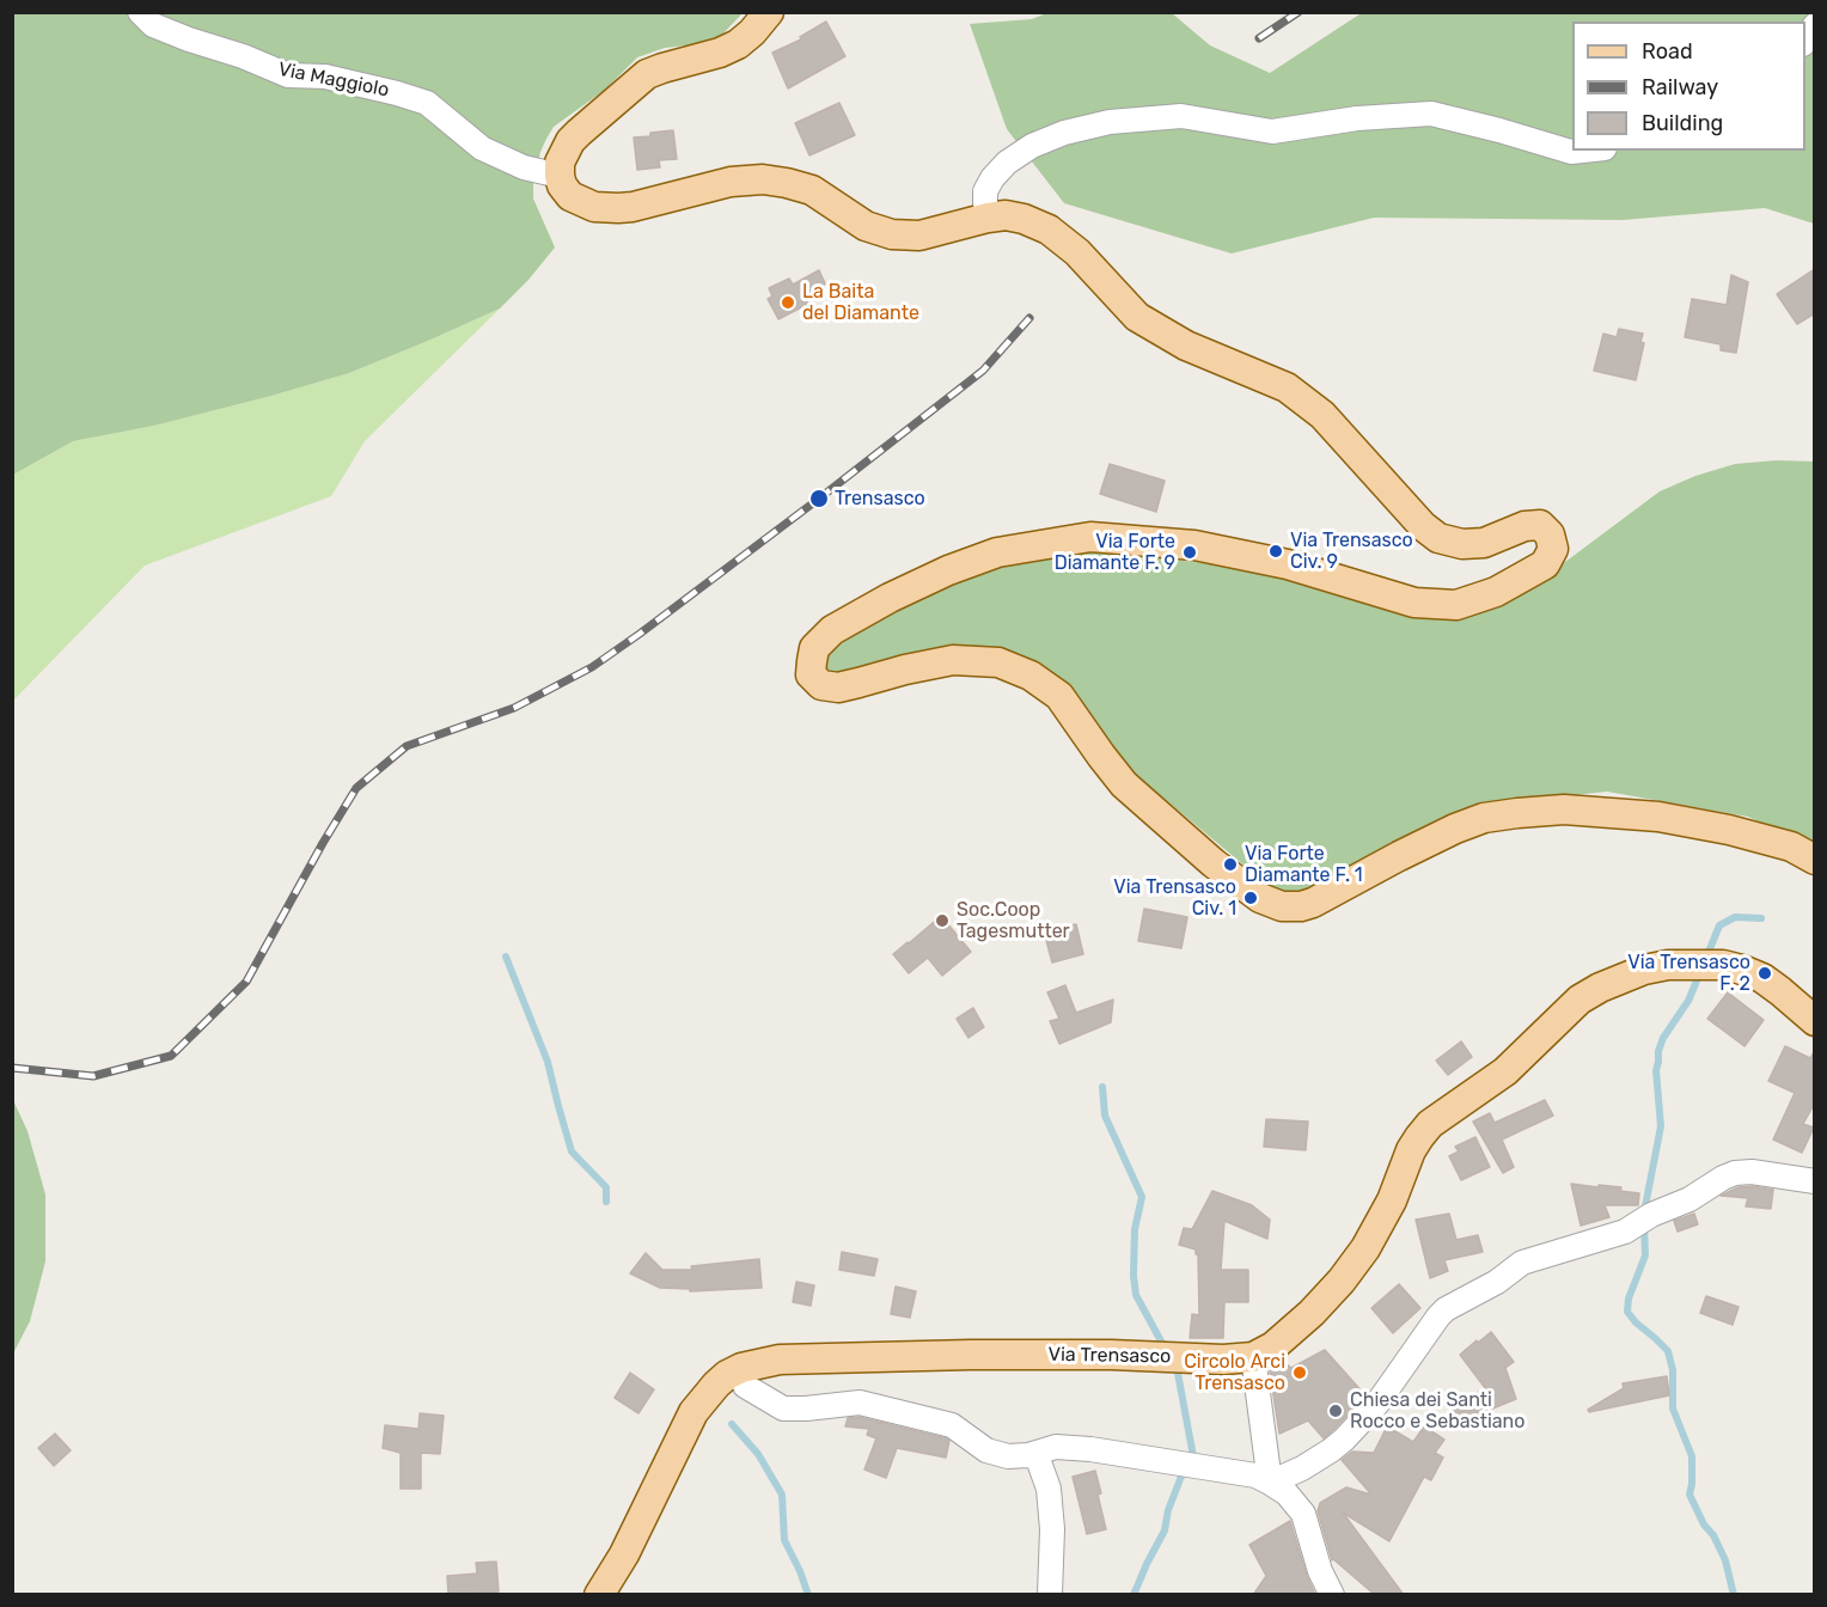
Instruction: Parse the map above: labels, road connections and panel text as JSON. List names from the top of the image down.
{
  "streets": {
    "main road": ["Via Trensasco"],
    "street": ["Via Maggiolo"]
  },
  "places": [
    "La Baita del Diamante",
    "Trensasco",
    "Via Trensasco Civ. 9",
    "Via Forte Diamante F. 9",
    "Via Forte Diamante F. 1",
    "Via Trensasco Civ. 1",
    "Soc.Coop Tagesmutter",
    "Via Trensasco F. 2",
    "Circolo Arci Trensasco",
    "Chiesa dei Santi Rocco e Sebastiano"
  ],
  "legend": ["Road", "Railway", "Building"]
}
